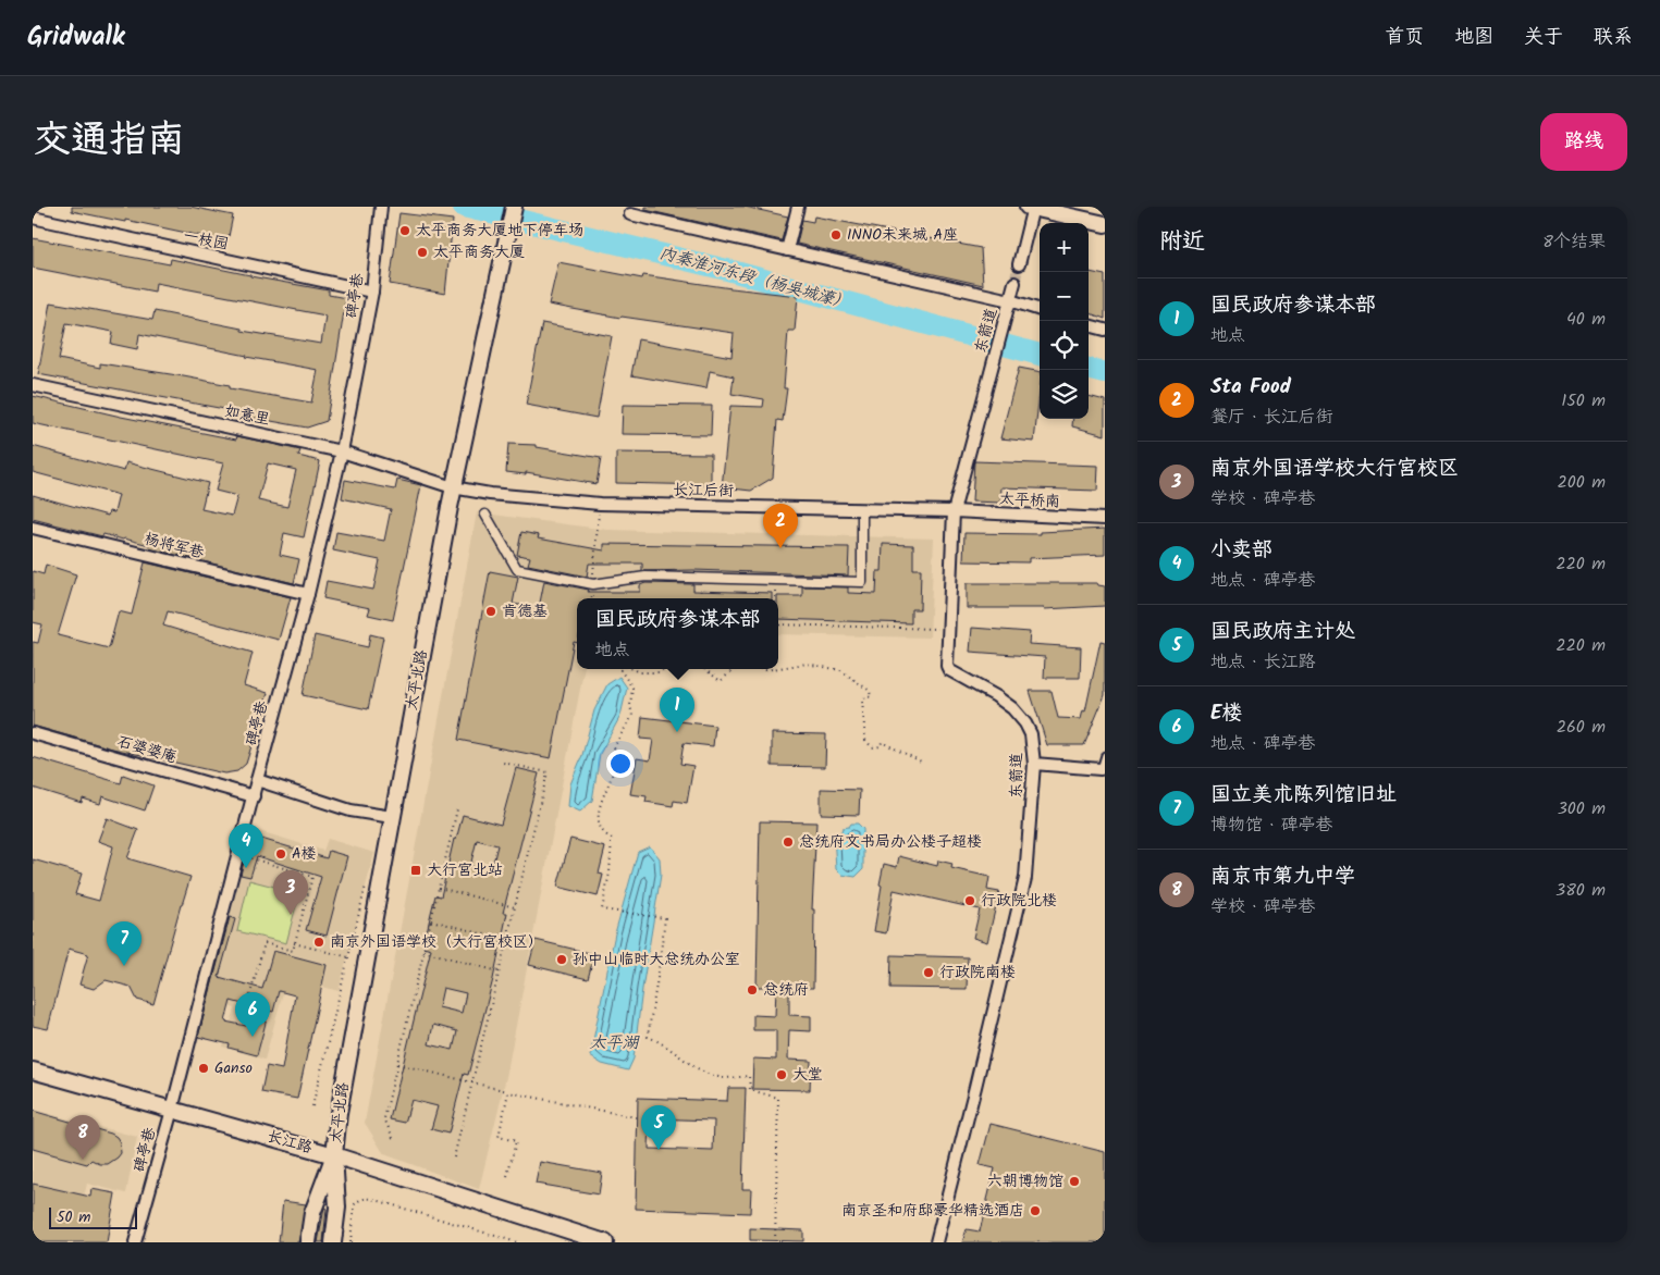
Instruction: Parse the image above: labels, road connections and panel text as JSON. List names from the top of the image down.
{
  "streets": {
    "main road": ["太平北路", "长江路"],
    "street": [
      "一枝园",
      "碑亭巷",
      "东箭道",
      "如意里",
      "长江后街",
      "太平桥南",
      "杨将军巷",
      "石婆婆庵"
    ]
  },
  "crossings": [
    ["一枝园", "碑亭巷"],
    ["碑亭巷", "如意里"],
    ["碑亭巷", "杨将军巷"],
    ["碑亭巷", "石婆婆庵"],
    ["碑亭巷", "长江路"],
    ["东箭道", "长江后街"],
    ["东箭道", "太平桥南"],
    ["如意里", "长江后街"],
    ["如意里", "太平北路"],
    ["长江后街", "太平桥南"],
    ["长江后街", "太平北路"],
    ["太平北路", "长江路"]
  ],
  "water": ["内秦淮河东段（杨吴城濠）", "太平湖"],
  "places": {
    "other": [
      "太平商务大厦地下停车场",
      "INNO未来城 A座",
      "太平商务大厦",
      "肯德基",
      "总统府文书局办公楼子超楼",
      "A楼",
      "行政院北楼",
      "南京外国语学校（大行宫校区）",
      "孙中山临时大总统办公室",
      "行政院南楼",
      "总统府",
      "Ganso",
      "大堂",
      "六朝博物馆",
      "南京圣和府邸豪华精选酒店"
    ],
    "transit": ["大行宫北站"]
  },
  "scale_bar": "50 m",
  "page": {
    "header": "Gridwalk",
    "nav": [
      "首页",
      "地图",
      "关于",
      "联系"
    ],
    "title": "交通指南",
    "buttons": "路线",
    "heading": ["附近", "8个结果"],
    "map_buttons": ["+", "−"],
    "list": [
      {
        "mark": "1",
        "name": "国民政府参谋本部",
        "note": "地点",
        "value": "40 m"
      },
      {
        "mark": "2",
        "name": "Sta Food",
        "note": "餐厅 · 长江后街",
        "value": "150 m"
      },
      {
        "mark": "3",
        "name": "南京外国语学校大行宫校区",
        "note": "学校 · 碑亭巷",
        "value": "200 m"
      },
      {
        "mark": "4",
        "name": "小卖部",
        "note": "地点 · 碑亭巷",
        "value": "220 m"
      },
      {
        "mark": "5",
        "name": "国民政府主计处",
        "note": "地点 · 长江路",
        "value": "220 m"
      },
      {
        "mark": "6",
        "name": "E楼",
        "note": "地点 · 碑亭巷",
        "value": "260 m"
      },
      {
        "mark": "7",
        "name": "国立美术陈列馆旧址",
        "note": "博物馆 · 碑亭巷",
        "value": "300 m"
      },
      {
        "mark": "8",
        "name": "南京市第九中学",
        "note": "学校 · 碑亭巷",
        "value": "380 m"
      }
    ],
    "pins": [
      "2",
      "1",
      "4",
      "3",
      "7",
      "6",
      "5",
      "8"
    ],
    "popup": ["国民政府参谋本部", "地点"],
    "scale": "50 m"
  }
}
